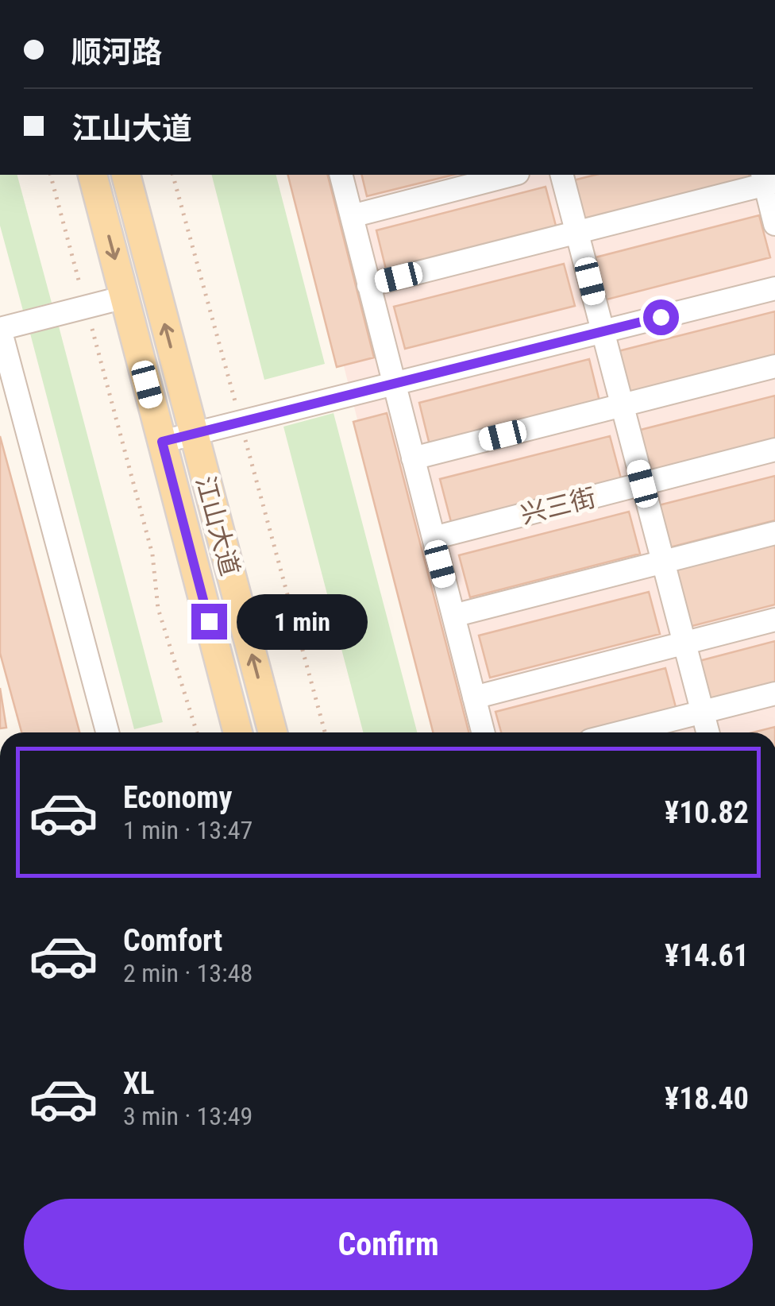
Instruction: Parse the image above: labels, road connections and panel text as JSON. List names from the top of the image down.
{
  "streets": {
    "main road": ["江山大道"],
    "street": ["兴三街"]
  },
  "page": {
    "banner": ["顺河路", "江山大道"],
    "bubble": "1 min",
    "list": [
      {
        "name": "Economy",
        "note": "1 min · 13:47",
        "value": "¥10.82"
      },
      {
        "name": "Comfort",
        "note": "2 min · 13:48",
        "value": "¥14.61"
      },
      {
        "name": "XL",
        "note": "3 min · 13:49",
        "value": "¥18.40"
      }
    ],
    "buttons": "Confirm"
  }
}
